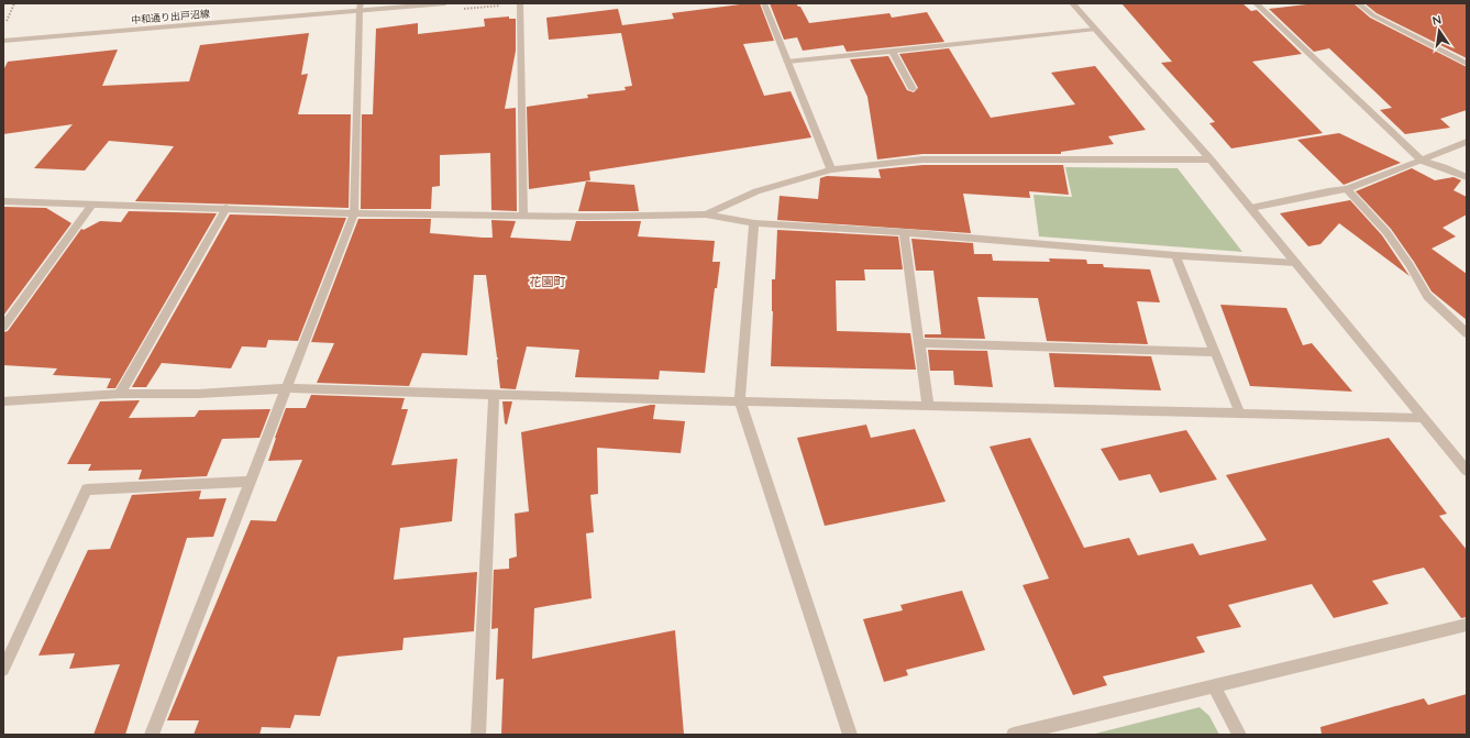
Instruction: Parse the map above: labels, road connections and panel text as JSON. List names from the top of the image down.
{
  "streets": {
    "street": ["中和通り出戸沼線"]
  },
  "districts": ["花園町"],
  "north": "top"
}
